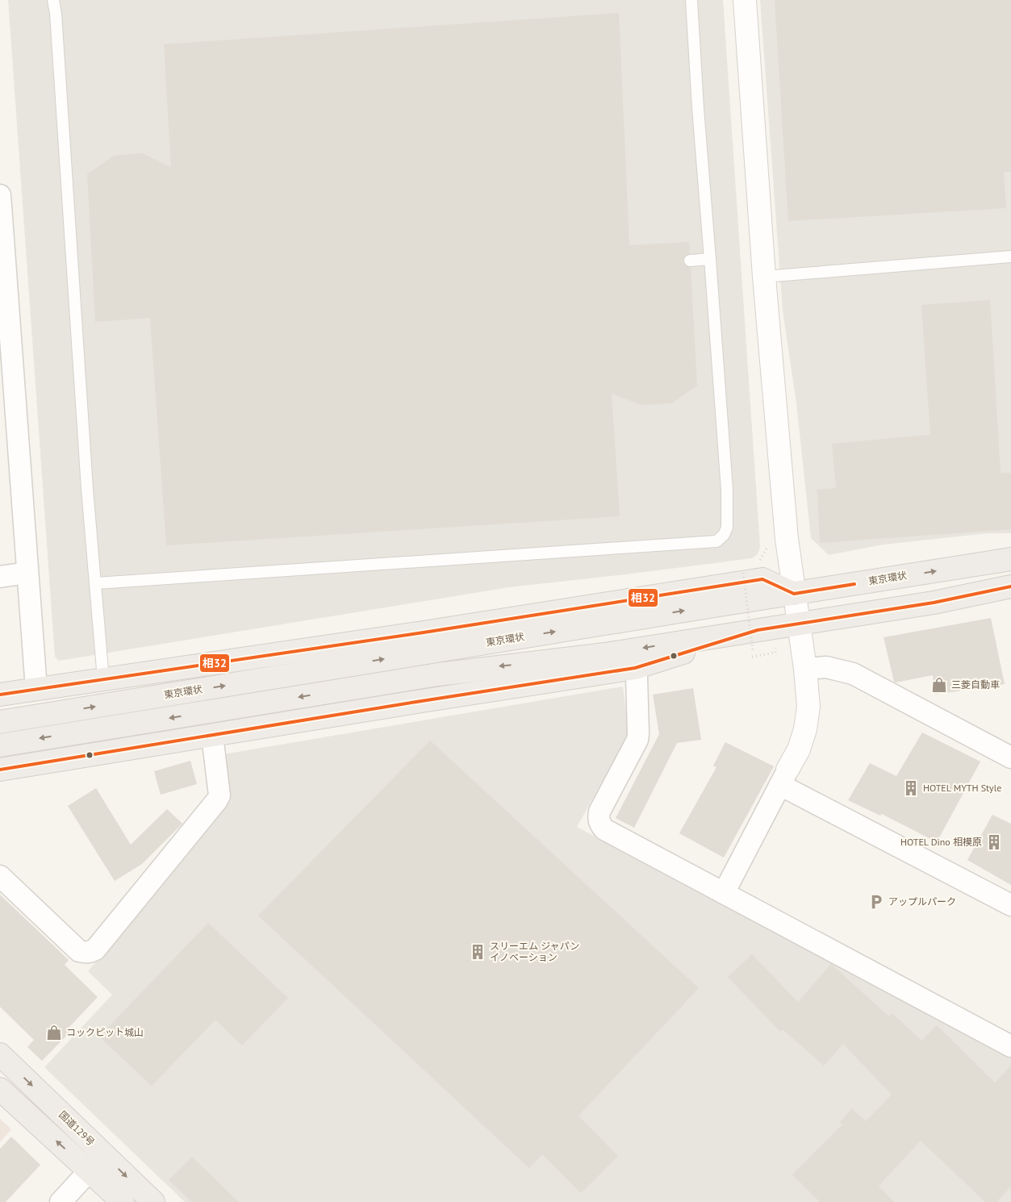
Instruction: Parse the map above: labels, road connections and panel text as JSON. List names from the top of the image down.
{
  "streets": {
    "highway": ["東京環状", "国道129号"]
  },
  "places": {
    "shop": ["三菱自動車", "コックピット城山"],
    "building": ["HOTEL MYTH Style", "HOTEL Dino 相模原", "スリーエム ジャパン イノベーション"],
    "parking": ["アップルパーク"]
  },
  "lines": ["transit line 相32"]
}
